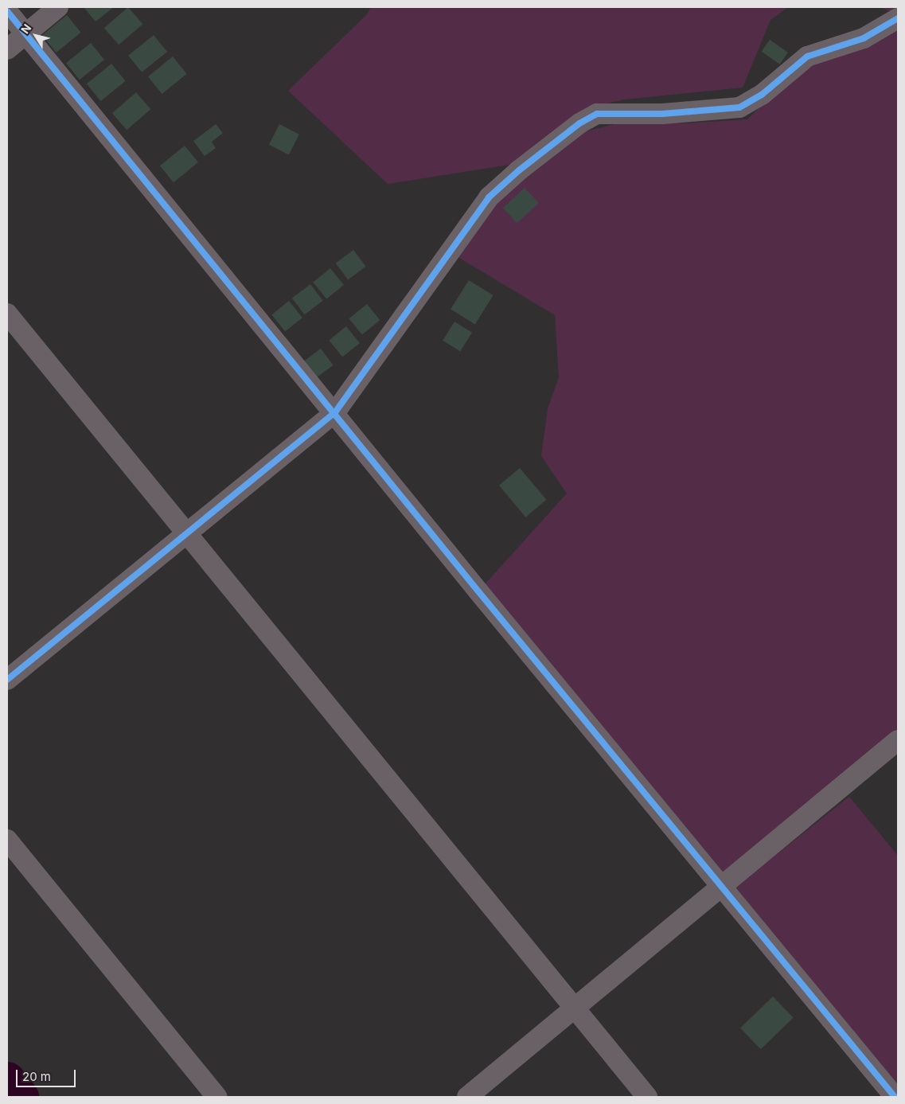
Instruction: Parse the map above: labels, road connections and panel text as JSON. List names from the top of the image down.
{
  "scale_bar": "20 m",
  "north": "top left"
}
